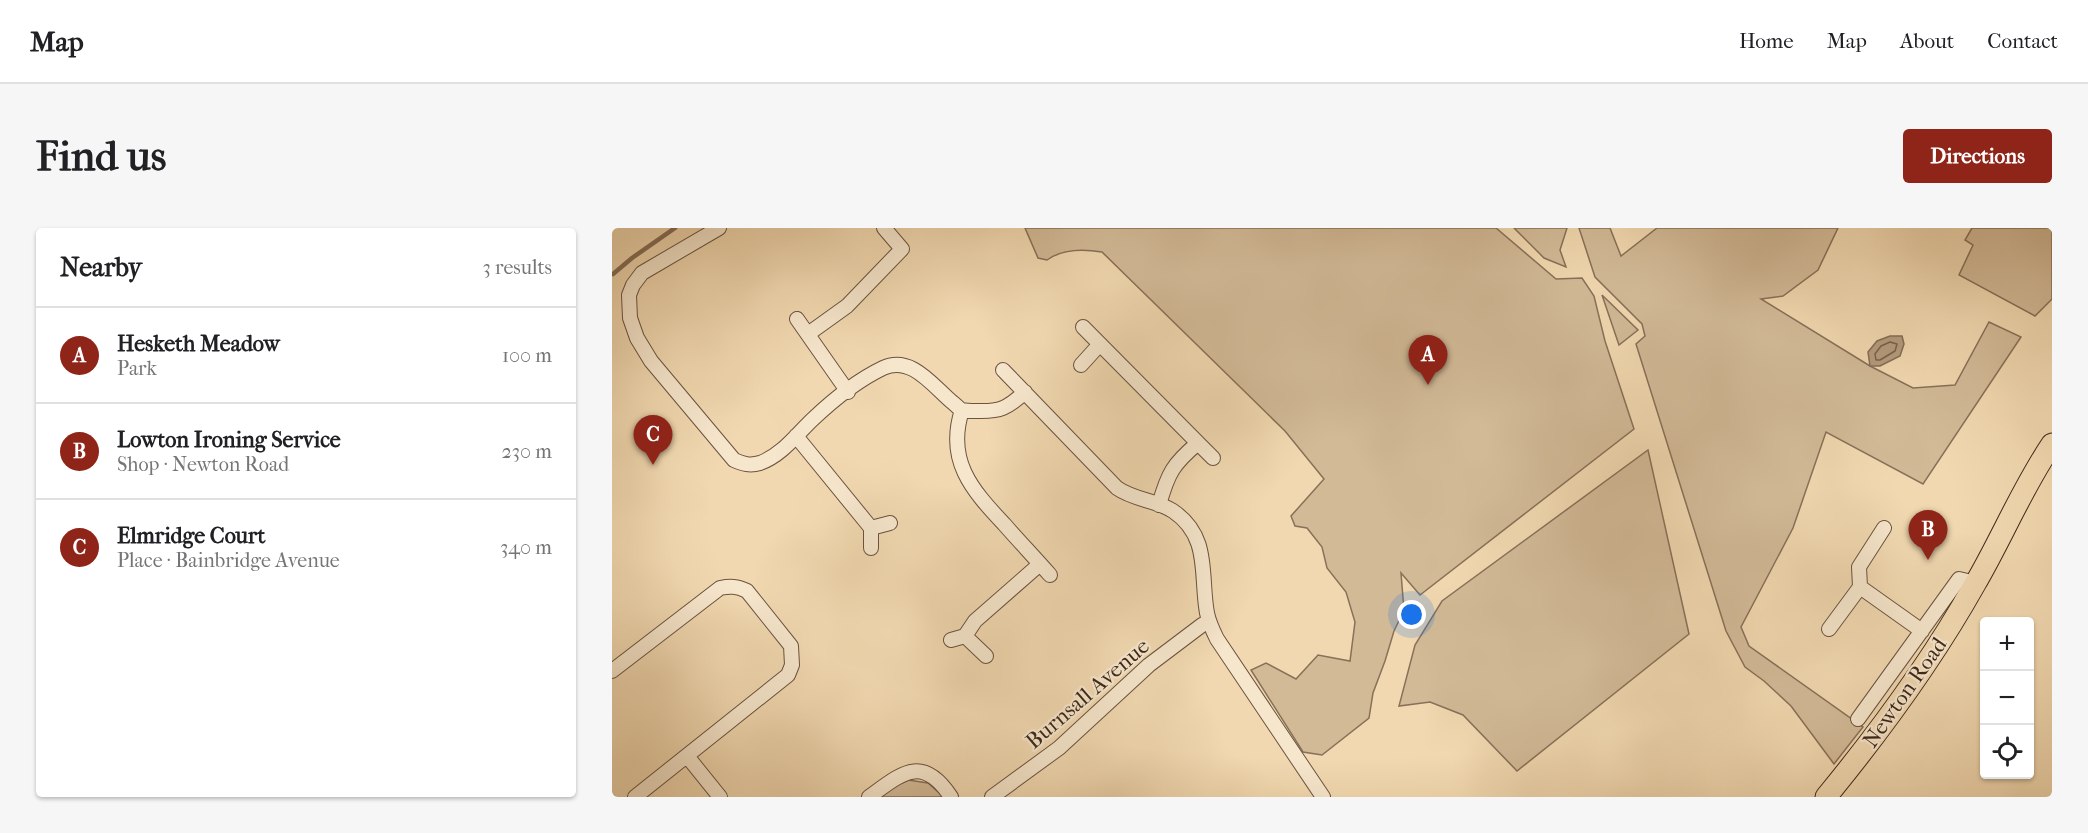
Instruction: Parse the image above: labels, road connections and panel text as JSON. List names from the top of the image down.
{
  "streets": {
    "main road": ["Newton Road"],
    "street": ["Burnsall Avenue"]
  },
  "page": {
    "header": "Map",
    "nav": [
      "Home",
      "Map",
      "About",
      "Contact"
    ],
    "buttons": "Directions",
    "title": "Find us",
    "heading": ["Nearby", "3 results"],
    "list": [
      {
        "mark": "A",
        "name": "Hesketh Meadow",
        "note": "Park",
        "value": "100 m"
      },
      {
        "mark": "B",
        "name": "Lowton Ironing Service",
        "note": "Shop · Newton Road",
        "value": "230 m"
      },
      {
        "mark": "C",
        "name": "Elmridge Court",
        "note": "Place · Bainbridge Avenue",
        "value": "340 m"
      }
    ],
    "pins": ["A", "C", "B"],
    "map_buttons": ["+", "−"]
  }
}
